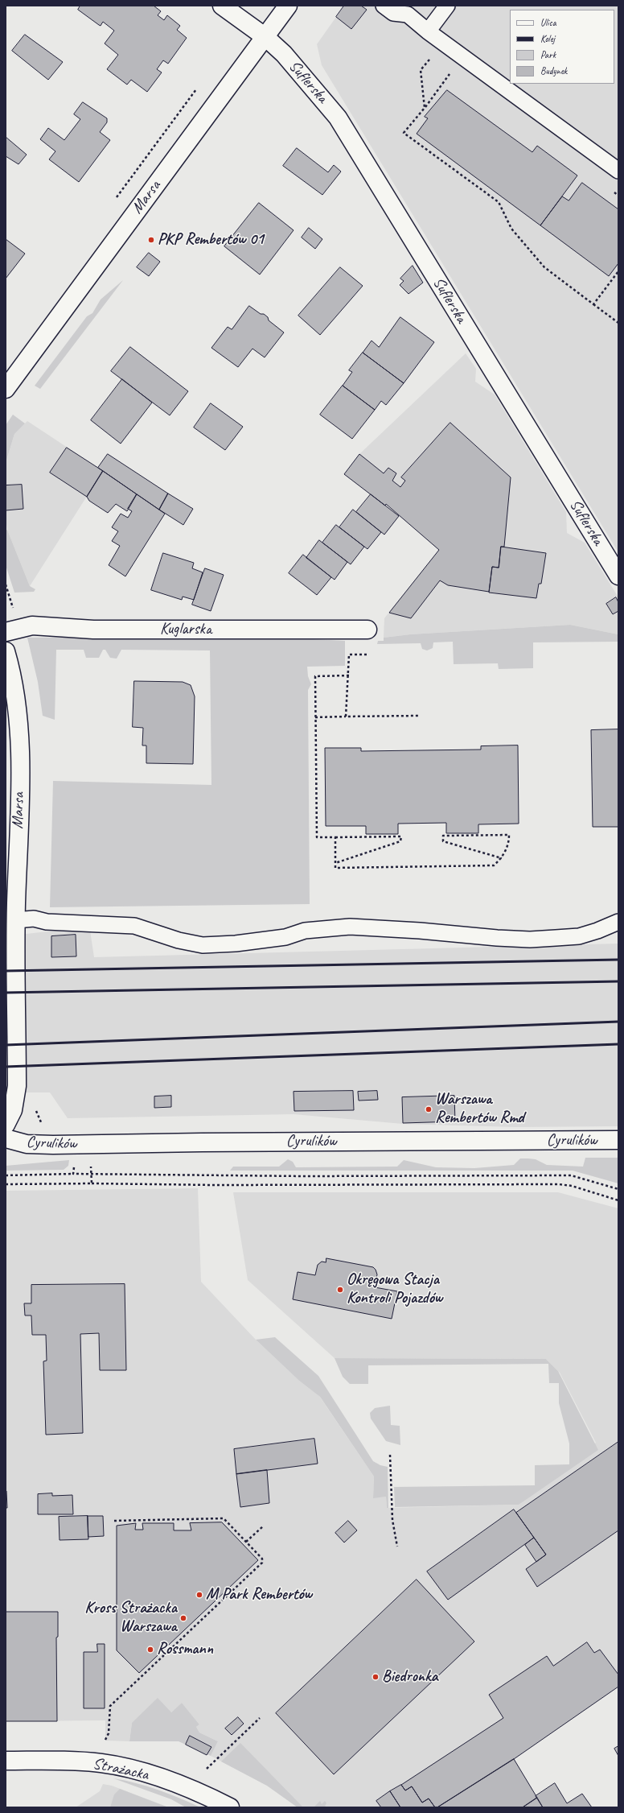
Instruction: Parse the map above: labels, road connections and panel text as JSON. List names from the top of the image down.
{
  "streets": {
    "main road": [
      "Suflerska",
      "Marsa",
      "Kuglarska",
      "Cyrulików",
      "Strażacka"
    ]
  },
  "crossings": [
    ["Suflerska", "Marsa"]
  ],
  "places": [
    "PKP Rembertów 01",
    "Warszawa Rembertów Rmd",
    "Okręgowa Stacja Kontroli Pojazdów",
    "M Park Rembertów",
    "Kross Strażacka Warszawa",
    "Rossmann",
    "Biedronka"
  ],
  "legend": [
    "Ulica",
    "Kolej",
    "Park",
    "Budynek"
  ]
}
